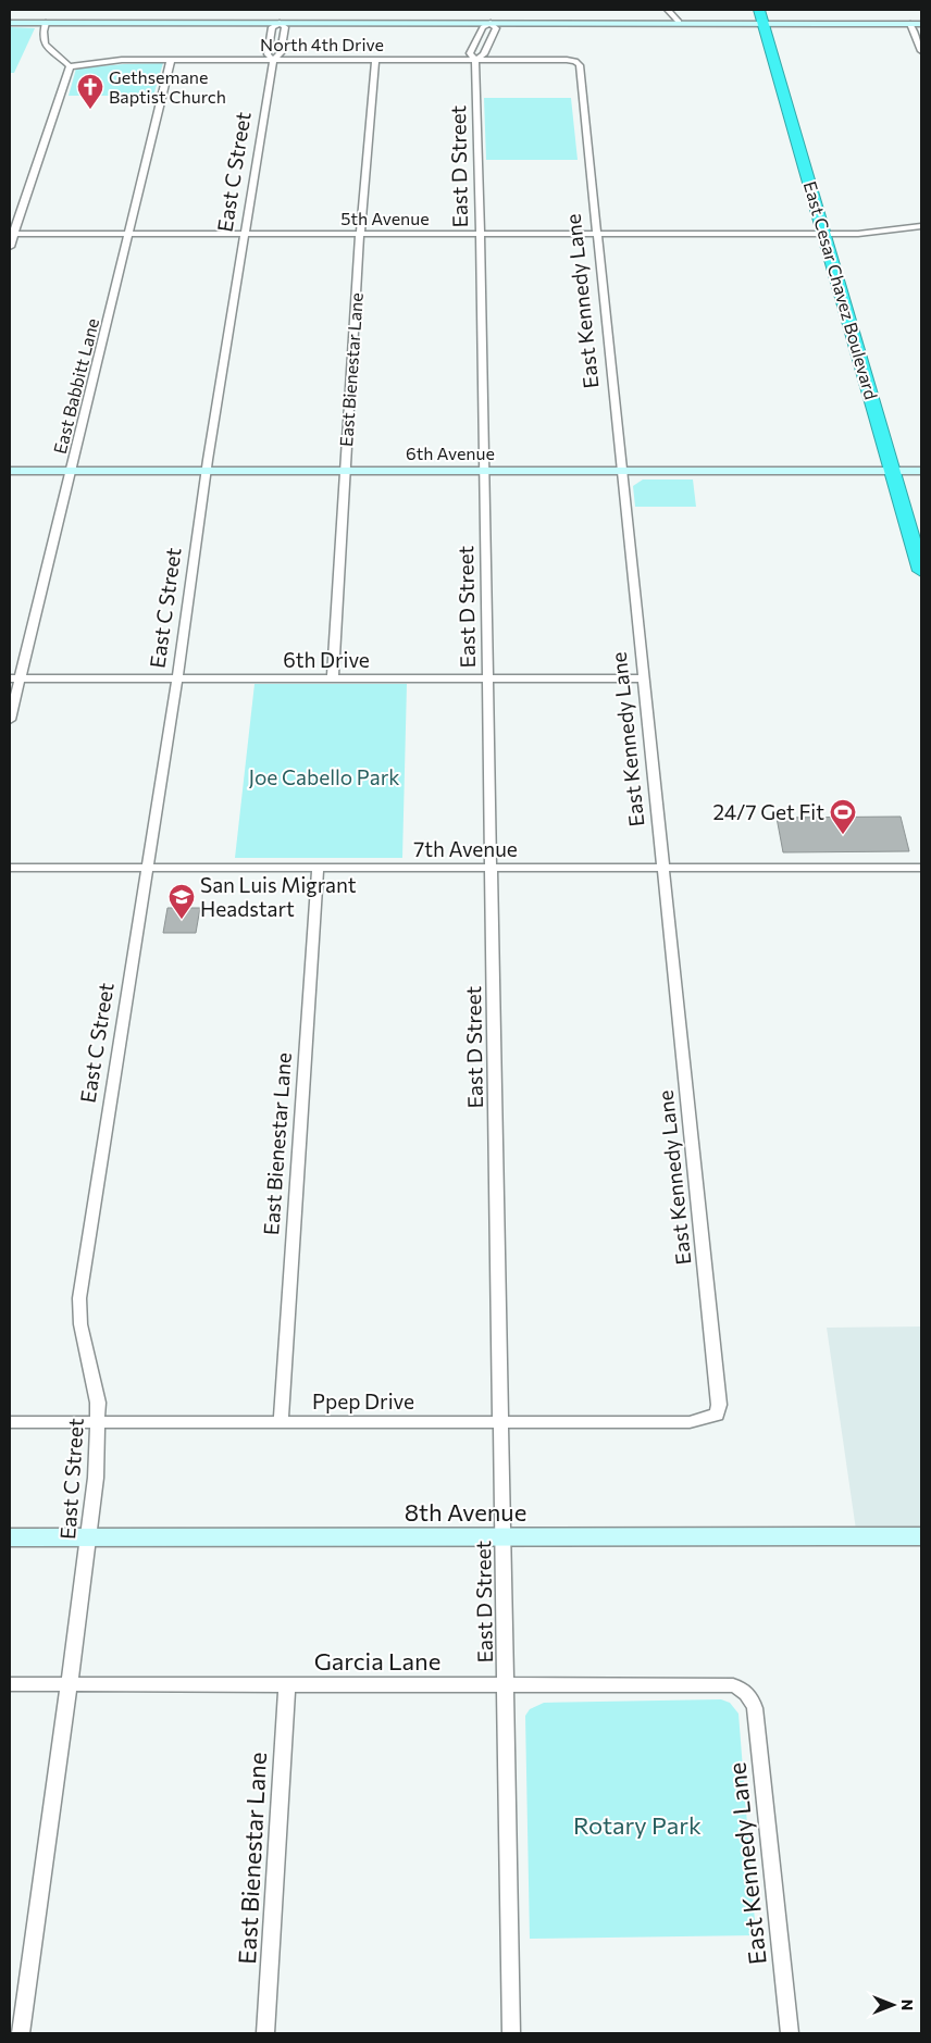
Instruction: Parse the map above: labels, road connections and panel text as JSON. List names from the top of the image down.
{
  "streets": {
    "highway": ["East Cesar Chavez Boulevard"],
    "street": [
      "North 4th Drive",
      "East D Street",
      "East C Street",
      "5th Avenue",
      "East Kennedy Lane",
      "East Bienestar Lane",
      "East Babbitt Lane",
      "6th Avenue",
      "6th Drive",
      "7th Avenue",
      "Ppep Drive",
      "8th Avenue",
      "Garcia Lane"
    ]
  },
  "crossings": [
    ["North 4th Drive", "East D Street"],
    ["North 4th Drive", "East C Street"],
    ["North 4th Drive", "East Kennedy Lane"],
    ["North 4th Drive", "East Bienestar Lane"],
    ["North 4th Drive", "East Babbitt Lane"],
    ["East D Street", "5th Avenue"],
    ["East D Street", "6th Avenue"],
    ["East D Street", "6th Drive"],
    ["East D Street", "7th Avenue"],
    ["East D Street", "Ppep Drive"],
    ["East D Street", "8th Avenue"],
    ["East D Street", "Garcia Lane"],
    ["East C Street", "5th Avenue"],
    ["East C Street", "6th Avenue"],
    ["East C Street", "6th Drive"],
    ["East C Street", "7th Avenue"],
    ["East C Street", "Ppep Drive"],
    ["East C Street", "8th Avenue"],
    ["East C Street", "Garcia Lane"],
    ["5th Avenue", "East Cesar Chavez Boulevard"],
    ["5th Avenue", "East Kennedy Lane"],
    ["5th Avenue", "East Bienestar Lane"],
    ["5th Avenue", "East Babbitt Lane"],
    ["East Cesar Chavez Boulevard", "6th Avenue"],
    ["East Kennedy Lane", "6th Avenue"],
    ["East Kennedy Lane", "6th Drive"],
    ["East Kennedy Lane", "7th Avenue"],
    ["East Kennedy Lane", "Ppep Drive"],
    ["East Kennedy Lane", "Garcia Lane"],
    ["East Bienestar Lane", "6th Avenue"],
    ["East Bienestar Lane", "6th Drive"],
    ["East Bienestar Lane", "7th Avenue"],
    ["East Bienestar Lane", "Ppep Drive"],
    ["East Bienestar Lane", "Garcia Lane"],
    ["East Babbitt Lane", "6th Avenue"],
    ["East Babbitt Lane", "6th Drive"]
  ],
  "parks": ["Joe Cabello Park", "Rotary Park"],
  "places": {
    "church": ["Gethsemane Baptist Church"],
    "sports": ["24/7 Get Fit"],
    "school or university": ["San Luis Migrant Headstart"]
  },
  "north": "right"
}
